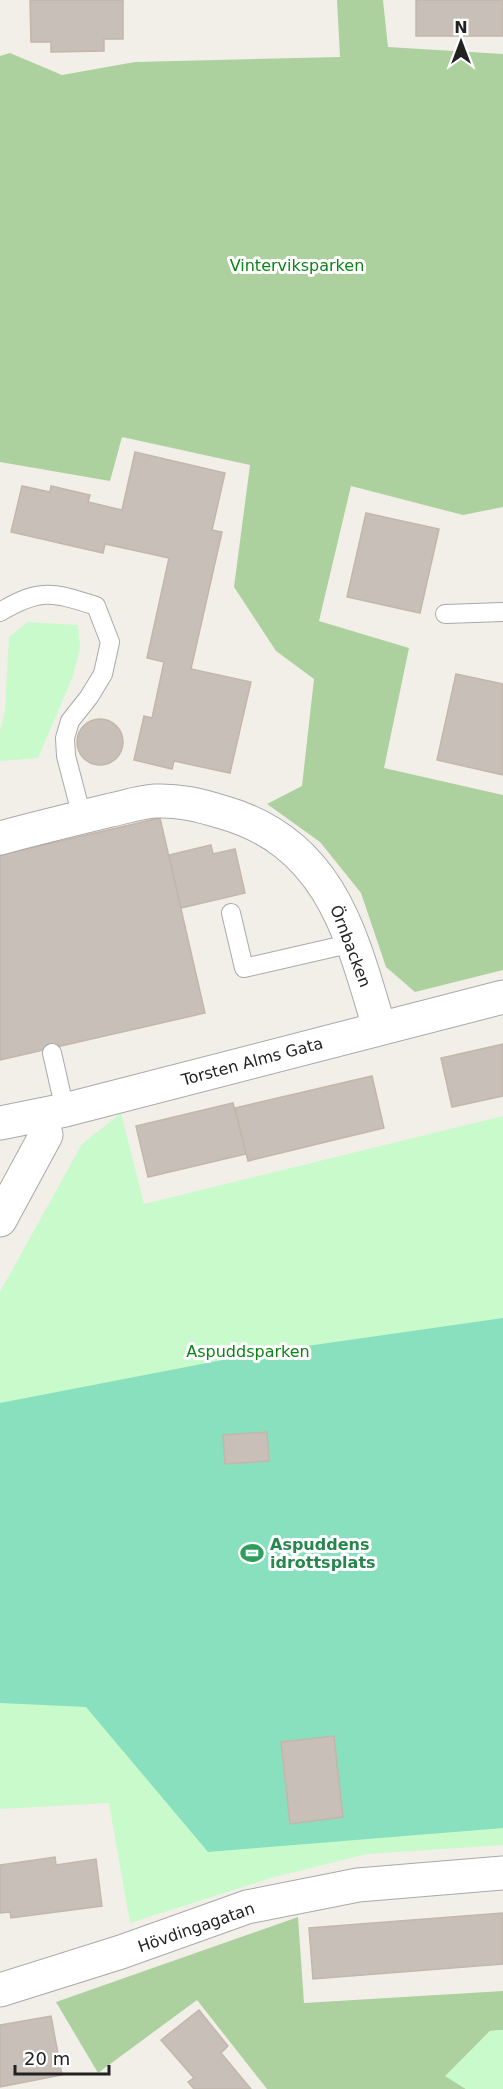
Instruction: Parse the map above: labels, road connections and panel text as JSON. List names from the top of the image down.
{
  "streets": {
    "street": ["Örnbacken", "Torsten Alms Gata", "Hövdingagatan"]
  },
  "crossings": [
    ["Örnbacken", "Torsten Alms Gata"]
  ],
  "parks": ["Vinterviksparken", "Aspuddsparken"],
  "places": {
    "sports": ["Aspuddens idrottsplats"]
  },
  "scale_bar": "20 m",
  "north": "top"
}
